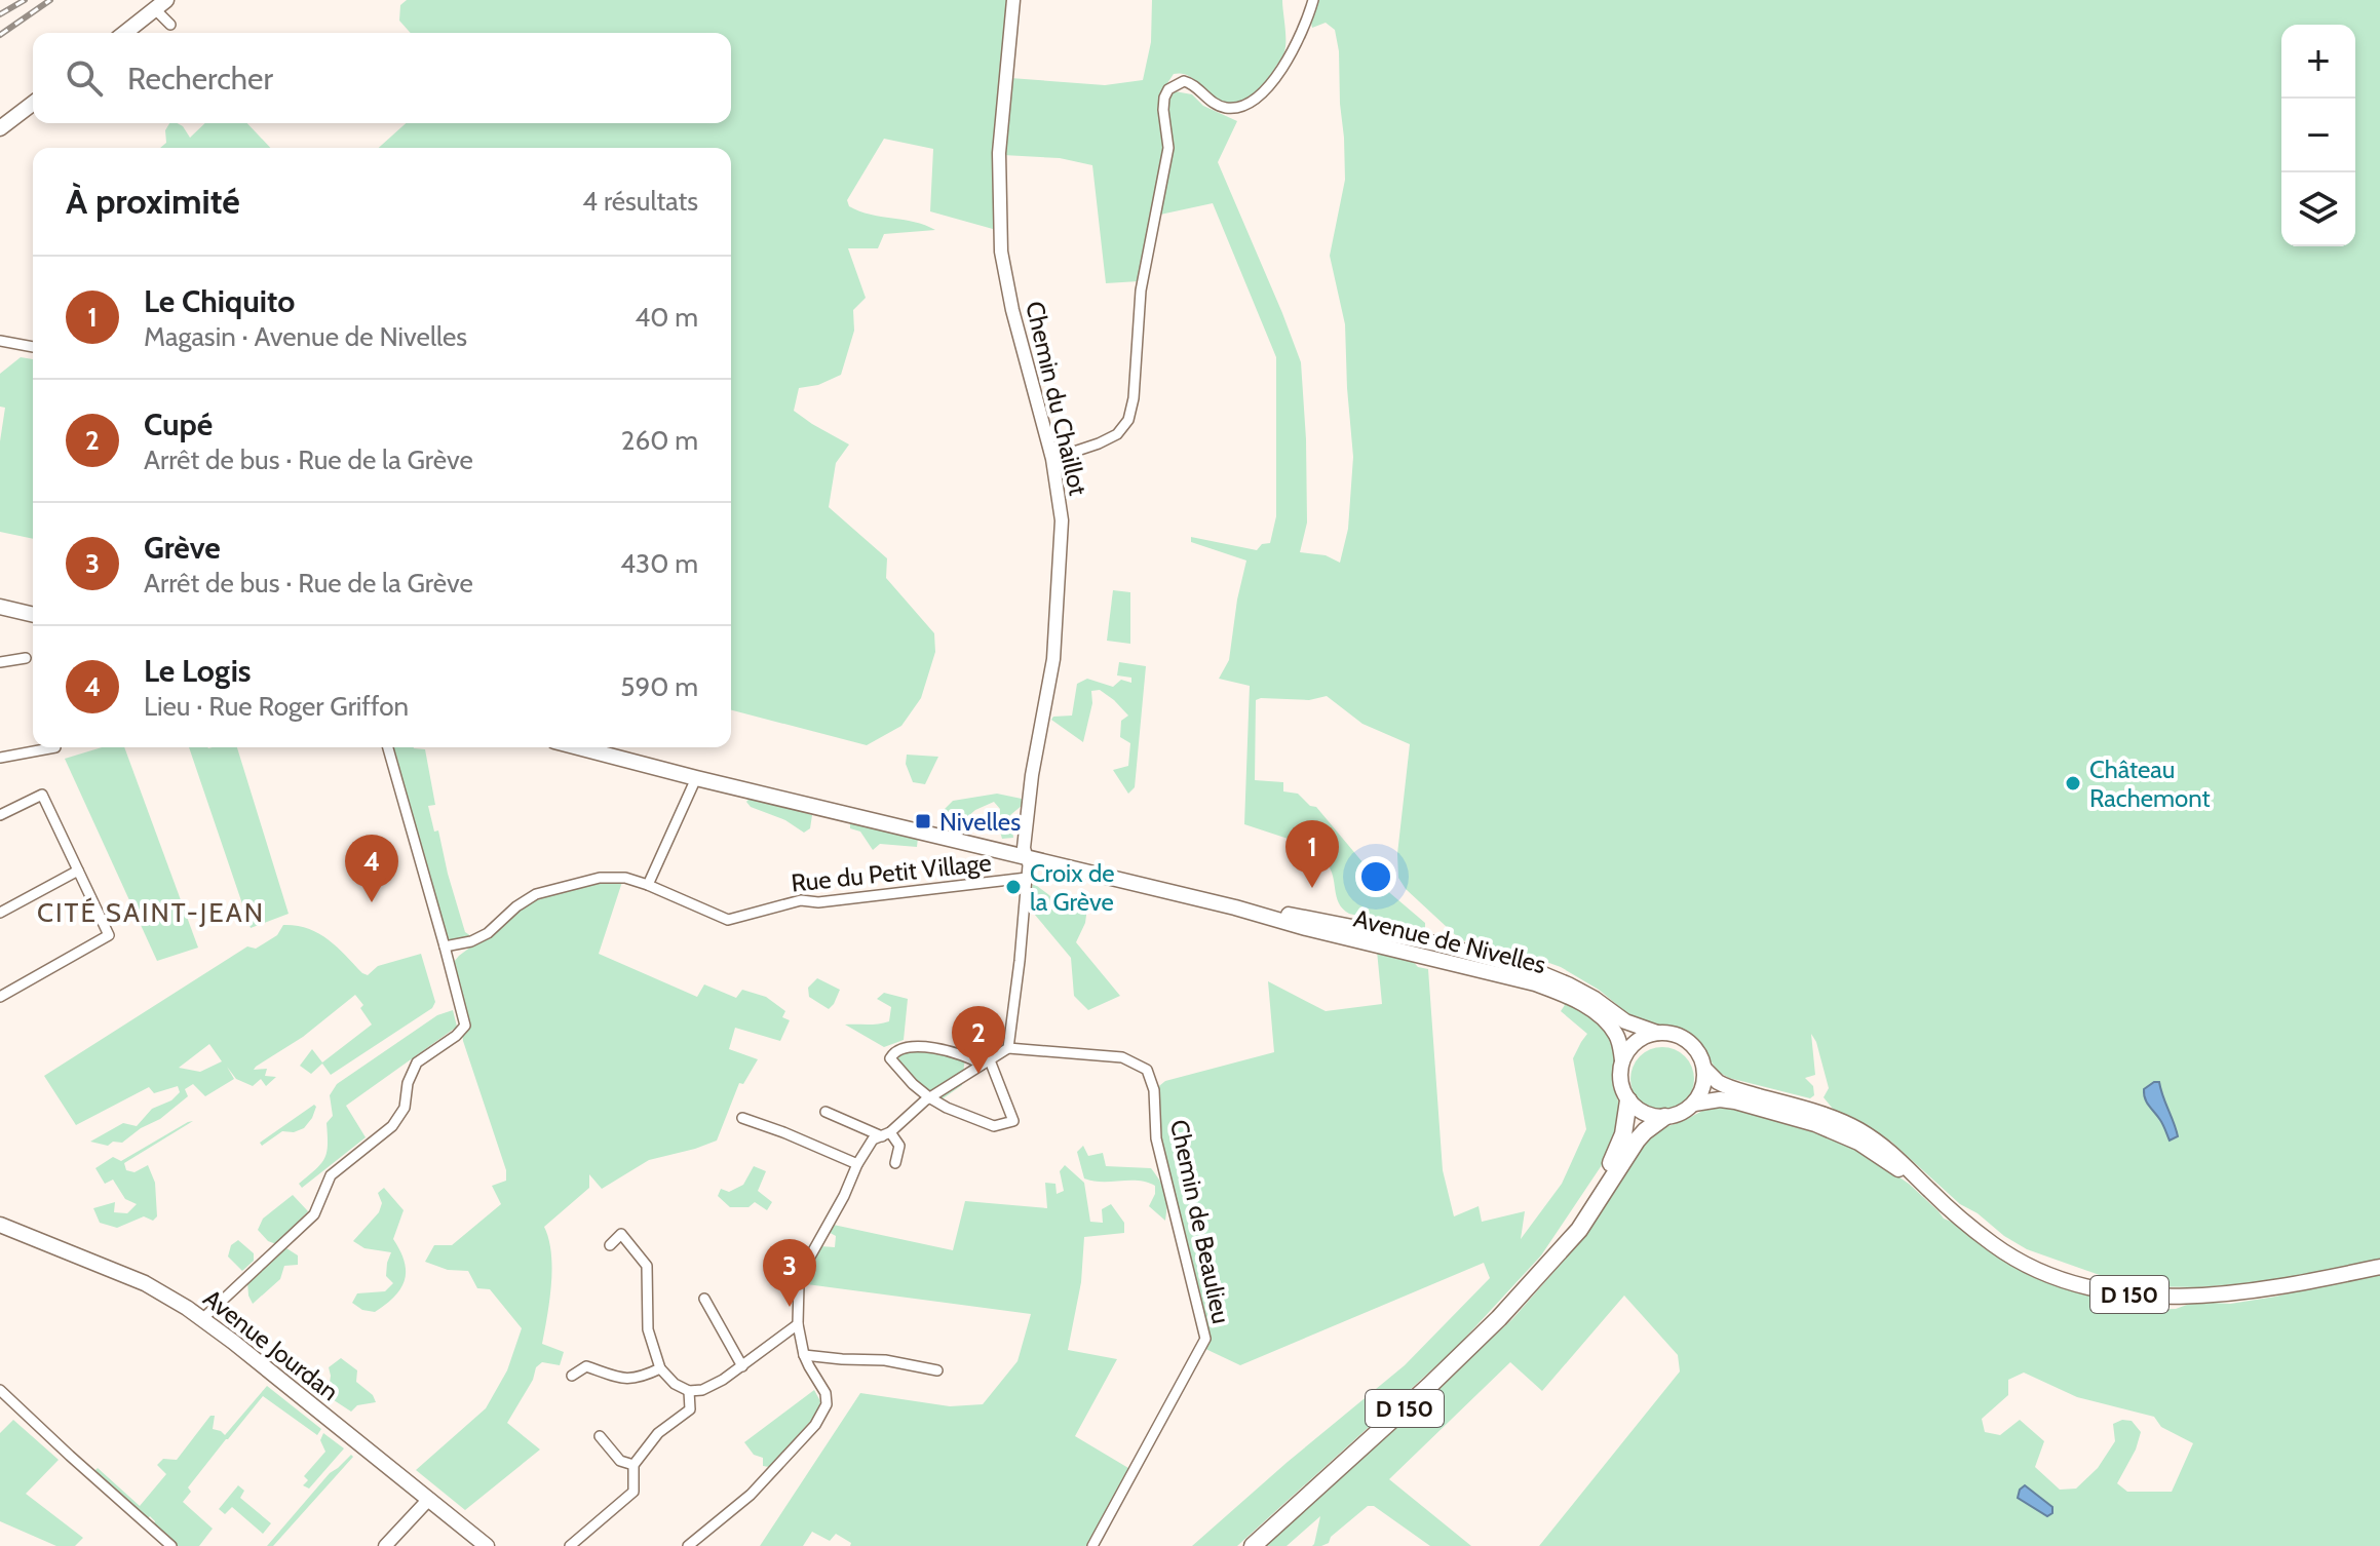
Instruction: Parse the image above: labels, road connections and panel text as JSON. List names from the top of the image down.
{
  "streets": {
    "highway": ["D 150"],
    "main road": ["Avenue de Nivelles", "Avenue Jourdan"],
    "street": ["Chemin du Chaillot", "Rue du Petit Village", "Chemin de Beaulieu"]
  },
  "crossings": [
    ["Chemin du Chaillot", "Avenue de Nivelles"],
    ["Avenue de Nivelles", "D 150"]
  ],
  "districts": ["CITÉ SAINT-JEAN"],
  "places": {
    "other": ["Château Rachemont", "Croix de la Grève"],
    "transit": ["Nivelles"]
  },
  "page": {
    "map_buttons": ["+", "−"],
    "search": "Rechercher",
    "heading": ["À proximité", "4 résultats"],
    "list": [
      {
        "mark": "1",
        "name": "Le Chiquito",
        "note": "Magasin · Avenue de Nivelles",
        "value": "40 m"
      },
      {
        "mark": "2",
        "name": "Cupé",
        "note": "Arrêt de bus · Rue de la Grève",
        "value": "260 m"
      },
      {
        "mark": "3",
        "name": "Grève",
        "note": "Arrêt de bus · Rue de la Grève",
        "value": "430 m"
      },
      {
        "mark": "4",
        "name": "Le Logis",
        "note": "Lieu · Rue Roger Griffon",
        "value": "590 m"
      }
    ],
    "pins": [
      "1",
      "4",
      "2",
      "3"
    ]
  }
}
